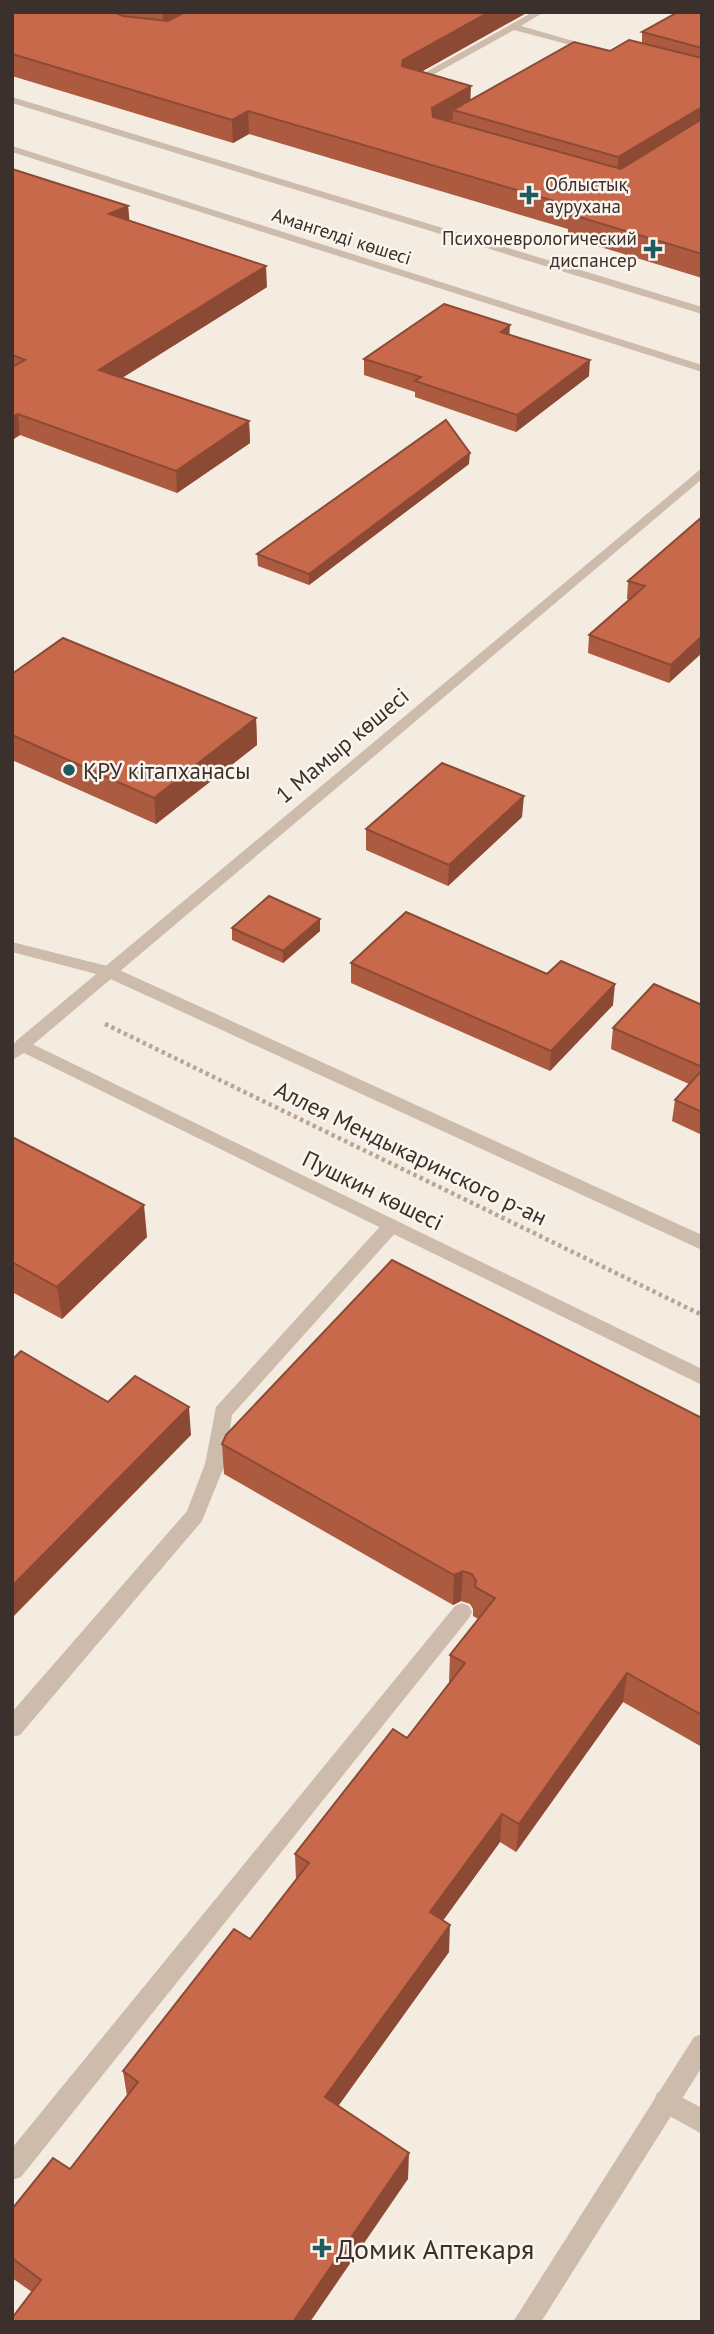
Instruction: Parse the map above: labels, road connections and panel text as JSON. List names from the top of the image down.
{
  "streets": {
    "street": ["Амангелді көшесі", "1 Мамыр көшесі", "Пушкин көшесі"],
    "path": ["Аллея Мендыкаринского р-ан"]
  },
  "crossings": [
    ["1 Мамыр көшесі", "Пушкин көшесі"]
  ],
  "places": {
    "health": ["Облыстық аурухана", "Психоневрологический диспансер", "Домик Аптекаря"],
    "other": ["ҚРУ кітапханасы"]
  }
}
